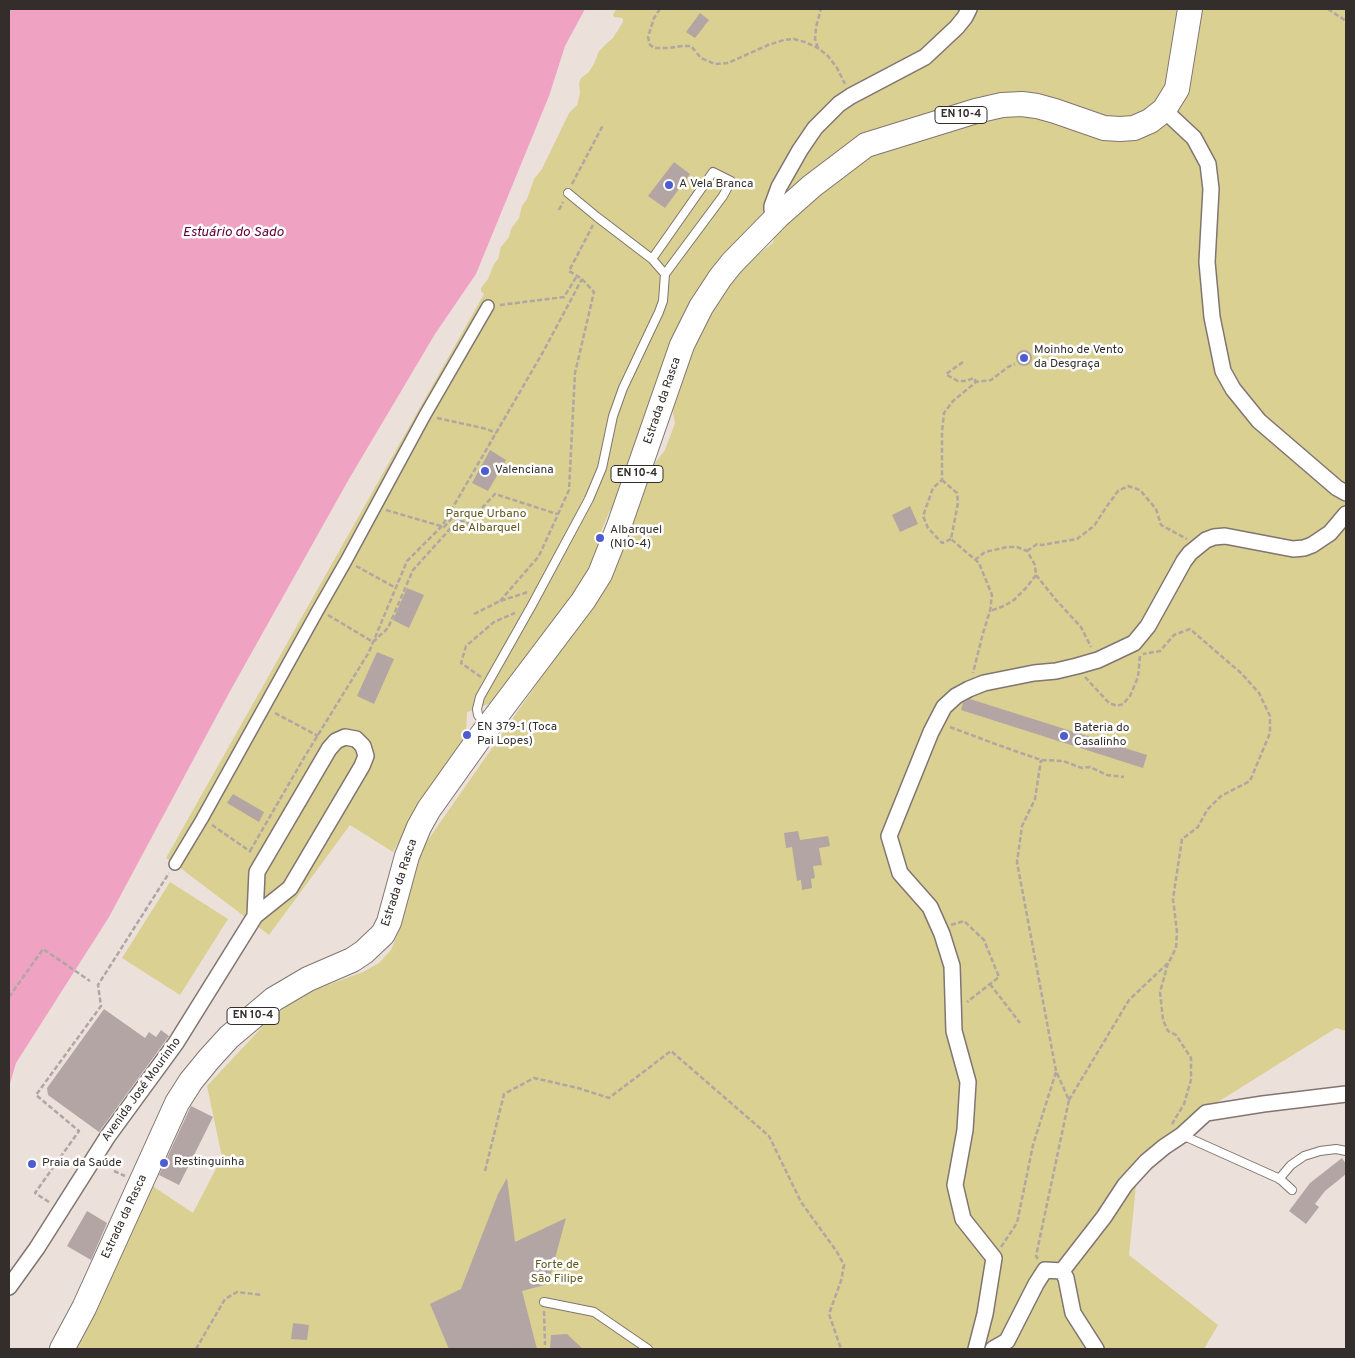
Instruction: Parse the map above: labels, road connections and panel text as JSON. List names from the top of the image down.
{
  "streets": {
    "main road": ["EN 10-4", "Estrada da Rasca"],
    "street": ["Avenida José Mourinho"]
  },
  "crossings": [
    ["EN 10-4", "Estrada da Rasca"]
  ],
  "water": ["Estuário do Sado"],
  "parks": ["Parque Urbano de Albarquel", "Forte de São Filipe"],
  "places": [
    "A Vela Branca",
    "Moinho de Vento da Desgraça",
    "Valenciana",
    "Albarquel (N10-4)",
    "EN 379-1 (Toca Pai Lopes)",
    "Bateria do Casalinho",
    "Restinguinha",
    "Praia da Saúde"
  ]
}
